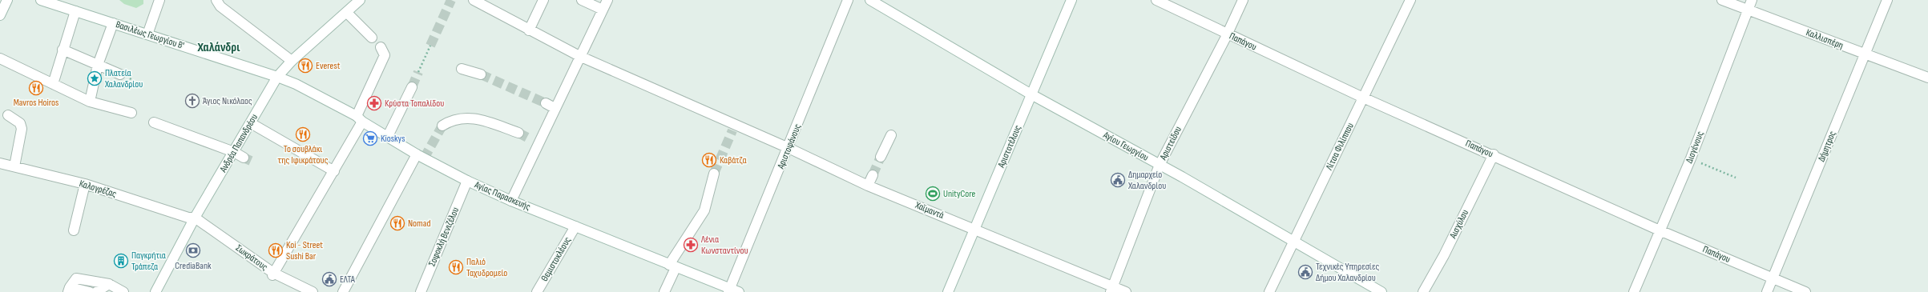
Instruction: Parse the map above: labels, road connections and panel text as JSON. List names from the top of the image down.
{
  "streets": {
    "street": [
      "Βασιλέως Γεωργίου Β'",
      "Καλλισπέρη",
      "Παπάγου",
      "Ανδρέα Παπανδρέου",
      "Αριστείδου",
      "Αριστοφάνους",
      "Αριστοτέλους",
      "Αγίου Γεωργίου",
      "Λίτσα Φιλίππου",
      "Δήμητρος",
      "Διογένους",
      "Καλογρέζας",
      "Αγίας Παρασκευής",
      "Χαϊμαντά",
      "Αισχύλου",
      "Σοφοκλή Βενιζέλου",
      "Σωκράτους",
      "Θεμιστοκλέους"
    ]
  },
  "crossings": [
    ["Βασιλέως Γεωργίου Β'", "Ανδρέα Παπανδρέου"],
    ["Βασιλέως Γεωργίου Β'", "Αγίας Παρασκευής"],
    ["Καλλισπέρη", "Δήμητρος"],
    ["Καλλισπέρη", "Διογένους"],
    ["Παπάγου", "Αριστείδου"],
    ["Παπάγου", "Λίτσα Φιλίππου"],
    ["Παπάγου", "Δήμητρος"],
    ["Παπάγου", "Διογένους"],
    ["Παπάγου", "Αισχύλου"],
    ["Ανδρέα Παπανδρέου", "Καλογρέζας"],
    ["Ανδρέα Παπανδρέου", "Αγίας Παρασκευής"],
    ["Ανδρέα Παπανδρέου", "Σωκράτους"],
    ["Αριστείδου", "Αγίου Γεωργίου"],
    ["Αριστείδου", "Χαϊμαντά"],
    ["Αριστοφάνους", "Αγίας Παρασκευής"],
    ["Αριστοφάνους", "Χαϊμαντά"],
    ["Αριστοτέλους", "Αγίου Γεωργίου"],
    ["Αριστοτέλους", "Χαϊμαντά"],
    ["Αγίου Γεωργίου", "Λίτσα Φιλίππου"],
    ["Καλογρέζας", "Σωκράτους"],
    ["Αγίας Παρασκευής", "Σοφοκλή Βενιζέλου"],
    ["Αγίας Παρασκευής", "Θεμιστοκλέους"]
  ],
  "districts": ["Χαλάνδρι"],
  "places": {
    "restaurant": [
      "Everest",
      "Mavros Hoiros",
      "Το σουβλάκι της Ιφικράτους",
      "Καβάτζα",
      "Nomad",
      "Koi - Street Sushi Bar",
      "Παλιό Ταχυδρομείο"
    ],
    "place": ["Πλατεία Χαλανδρίου"],
    "church": ["Άγιος Νικόλαος"],
    "pharmacy": ["Κρύστα Τοπαλίδου", "Λένια Κωνσταντίνου"],
    "supermarket": ["Kioskys"],
    "public building": ["Δημαρχείο Χαλανδρίου", "Τεχνικές Υπηρεσίες Δήμου Χαλανδρίου", "ΕΛΤΑ"],
    "sports": ["UnityCore"],
    "bank": ["CrediaBank"],
    "building": ["Παγκρήτια Τράπεζα"]
  }
}
